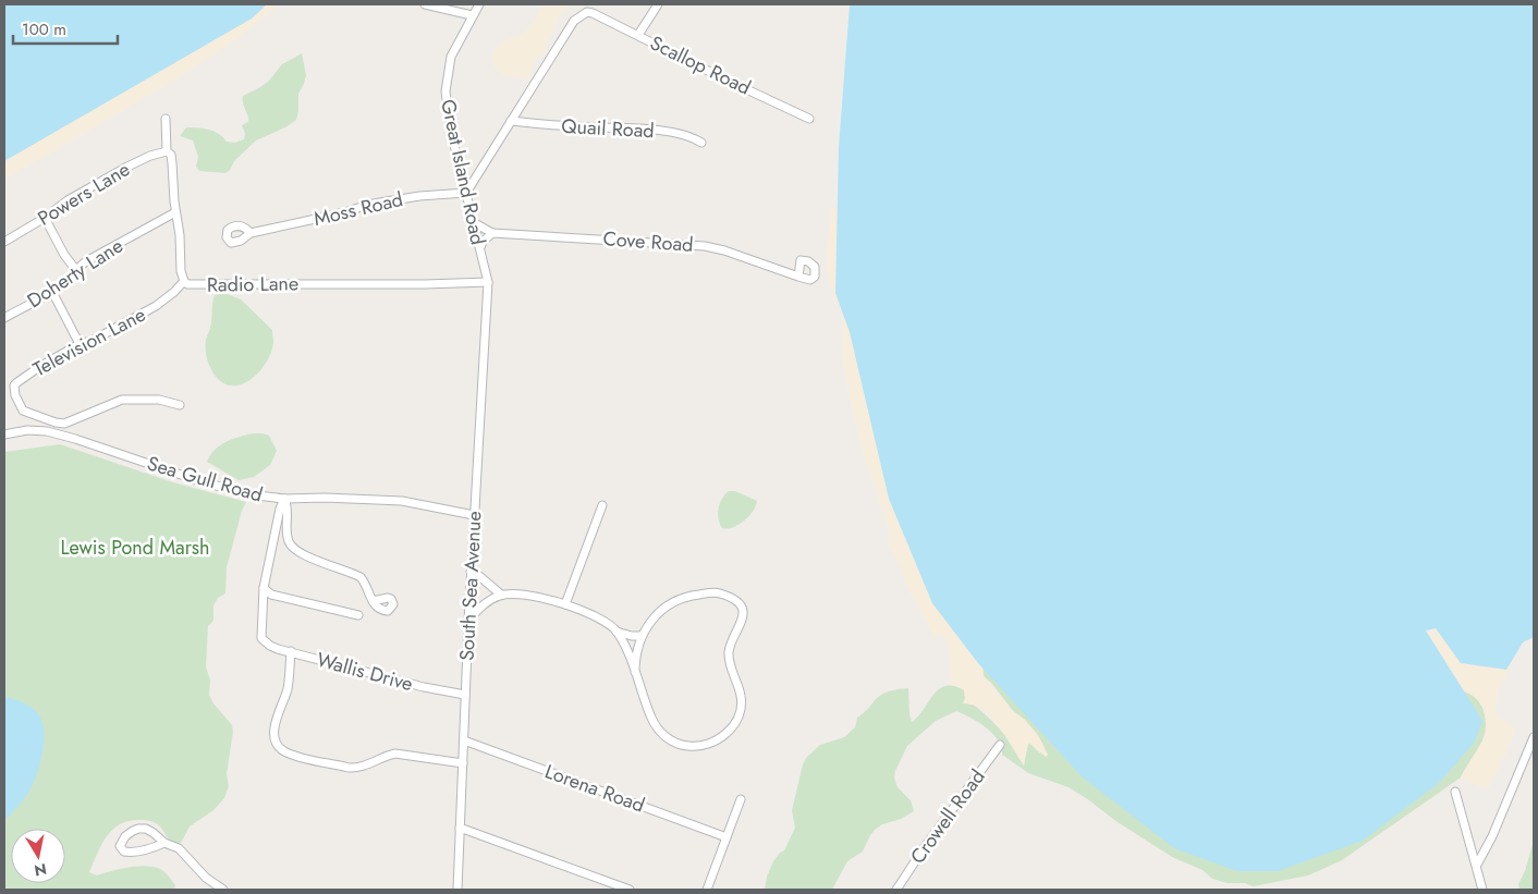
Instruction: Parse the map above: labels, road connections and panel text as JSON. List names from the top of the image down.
{
  "streets": {
    "street": [
      "Scallop Road",
      "Quail Road",
      "Great Island Road",
      "Powers Lane",
      "Moss Road",
      "Cove Road",
      "Doherty Lane",
      "Radio Lane",
      "Television Lane",
      "Sea Gull Road",
      "South Sea Avenue",
      "Wallis Drive",
      "Lorena Road",
      "Crowell Road"
    ]
  },
  "crossings": [
    ["Scallop Road", "Quail Road"],
    ["Great Island Road", "Moss Road"],
    ["Great Island Road", "Cove Road"],
    ["Great Island Road", "Radio Lane"],
    ["Great Island Road", "South Sea Avenue"],
    ["Powers Lane", "Radio Lane"],
    ["Doherty Lane", "Radio Lane"],
    ["Radio Lane", "Television Lane"],
    ["Radio Lane", "South Sea Avenue"],
    ["Sea Gull Road", "South Sea Avenue"],
    ["South Sea Avenue", "Wallis Drive"],
    ["South Sea Avenue", "Lorena Road"]
  ],
  "parks": ["Lewis Pond Marsh"],
  "scale_bar": "100 m",
  "north": "bottom"
}
